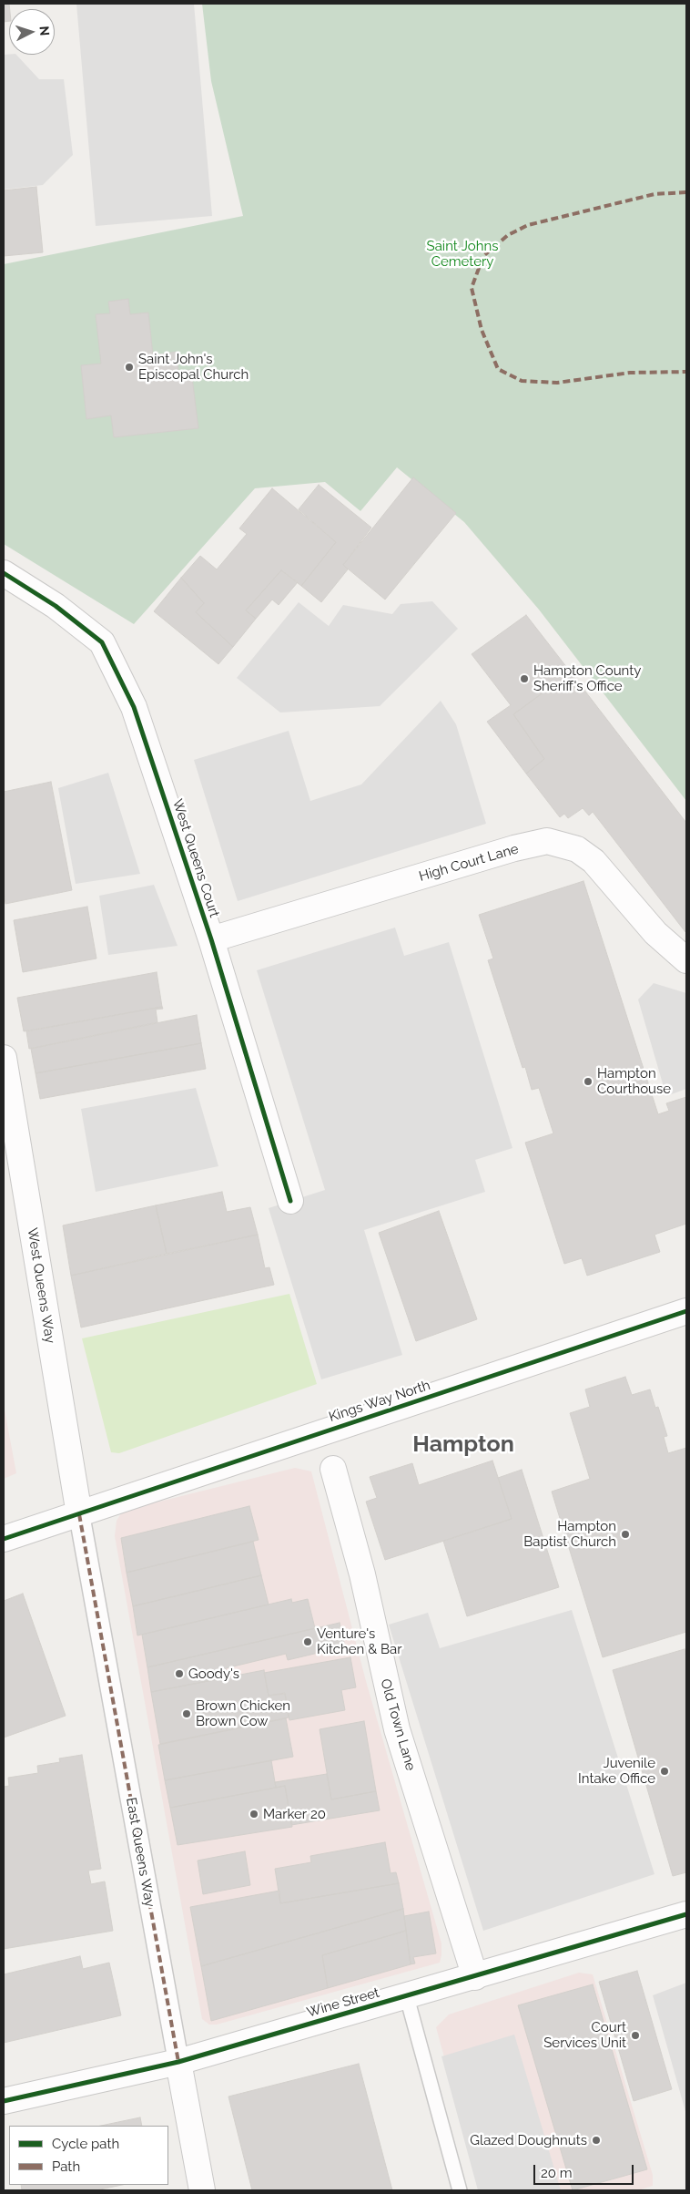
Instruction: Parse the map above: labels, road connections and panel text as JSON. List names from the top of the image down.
{
  "streets": {
    "street": [
      "West Queens Court",
      "High Court Lane",
      "West Queens Way",
      "Kings Way North",
      "Old Town Lane",
      "East Queens Way",
      "Wine Street"
    ]
  },
  "crossings": [
    ["West Queens Court", "High Court Lane"],
    ["West Queens Way", "Kings Way North"],
    ["West Queens Way", "East Queens Way"],
    ["Kings Way North", "East Queens Way"],
    ["Old Town Lane", "Wine Street"],
    ["East Queens Way", "Wine Street"]
  ],
  "districts": ["Hampton"],
  "parks": ["Saint Johns Cemetery"],
  "places": [
    "Saint John's Episcopal Church",
    "Hampton County Sheriff's Office",
    "Hampton Courthouse",
    "Hampton Baptist Church",
    "Venture's Kitchen & Bar",
    "Goody's",
    "Brown Chicken Brown Cow",
    "Juvenile Intake Office",
    "Marker 20",
    "Court Services Unit",
    "Glazed Doughnuts"
  ],
  "legend": ["Cycle path", "Path"],
  "scale_bar": "20 m",
  "north": "right"
}
